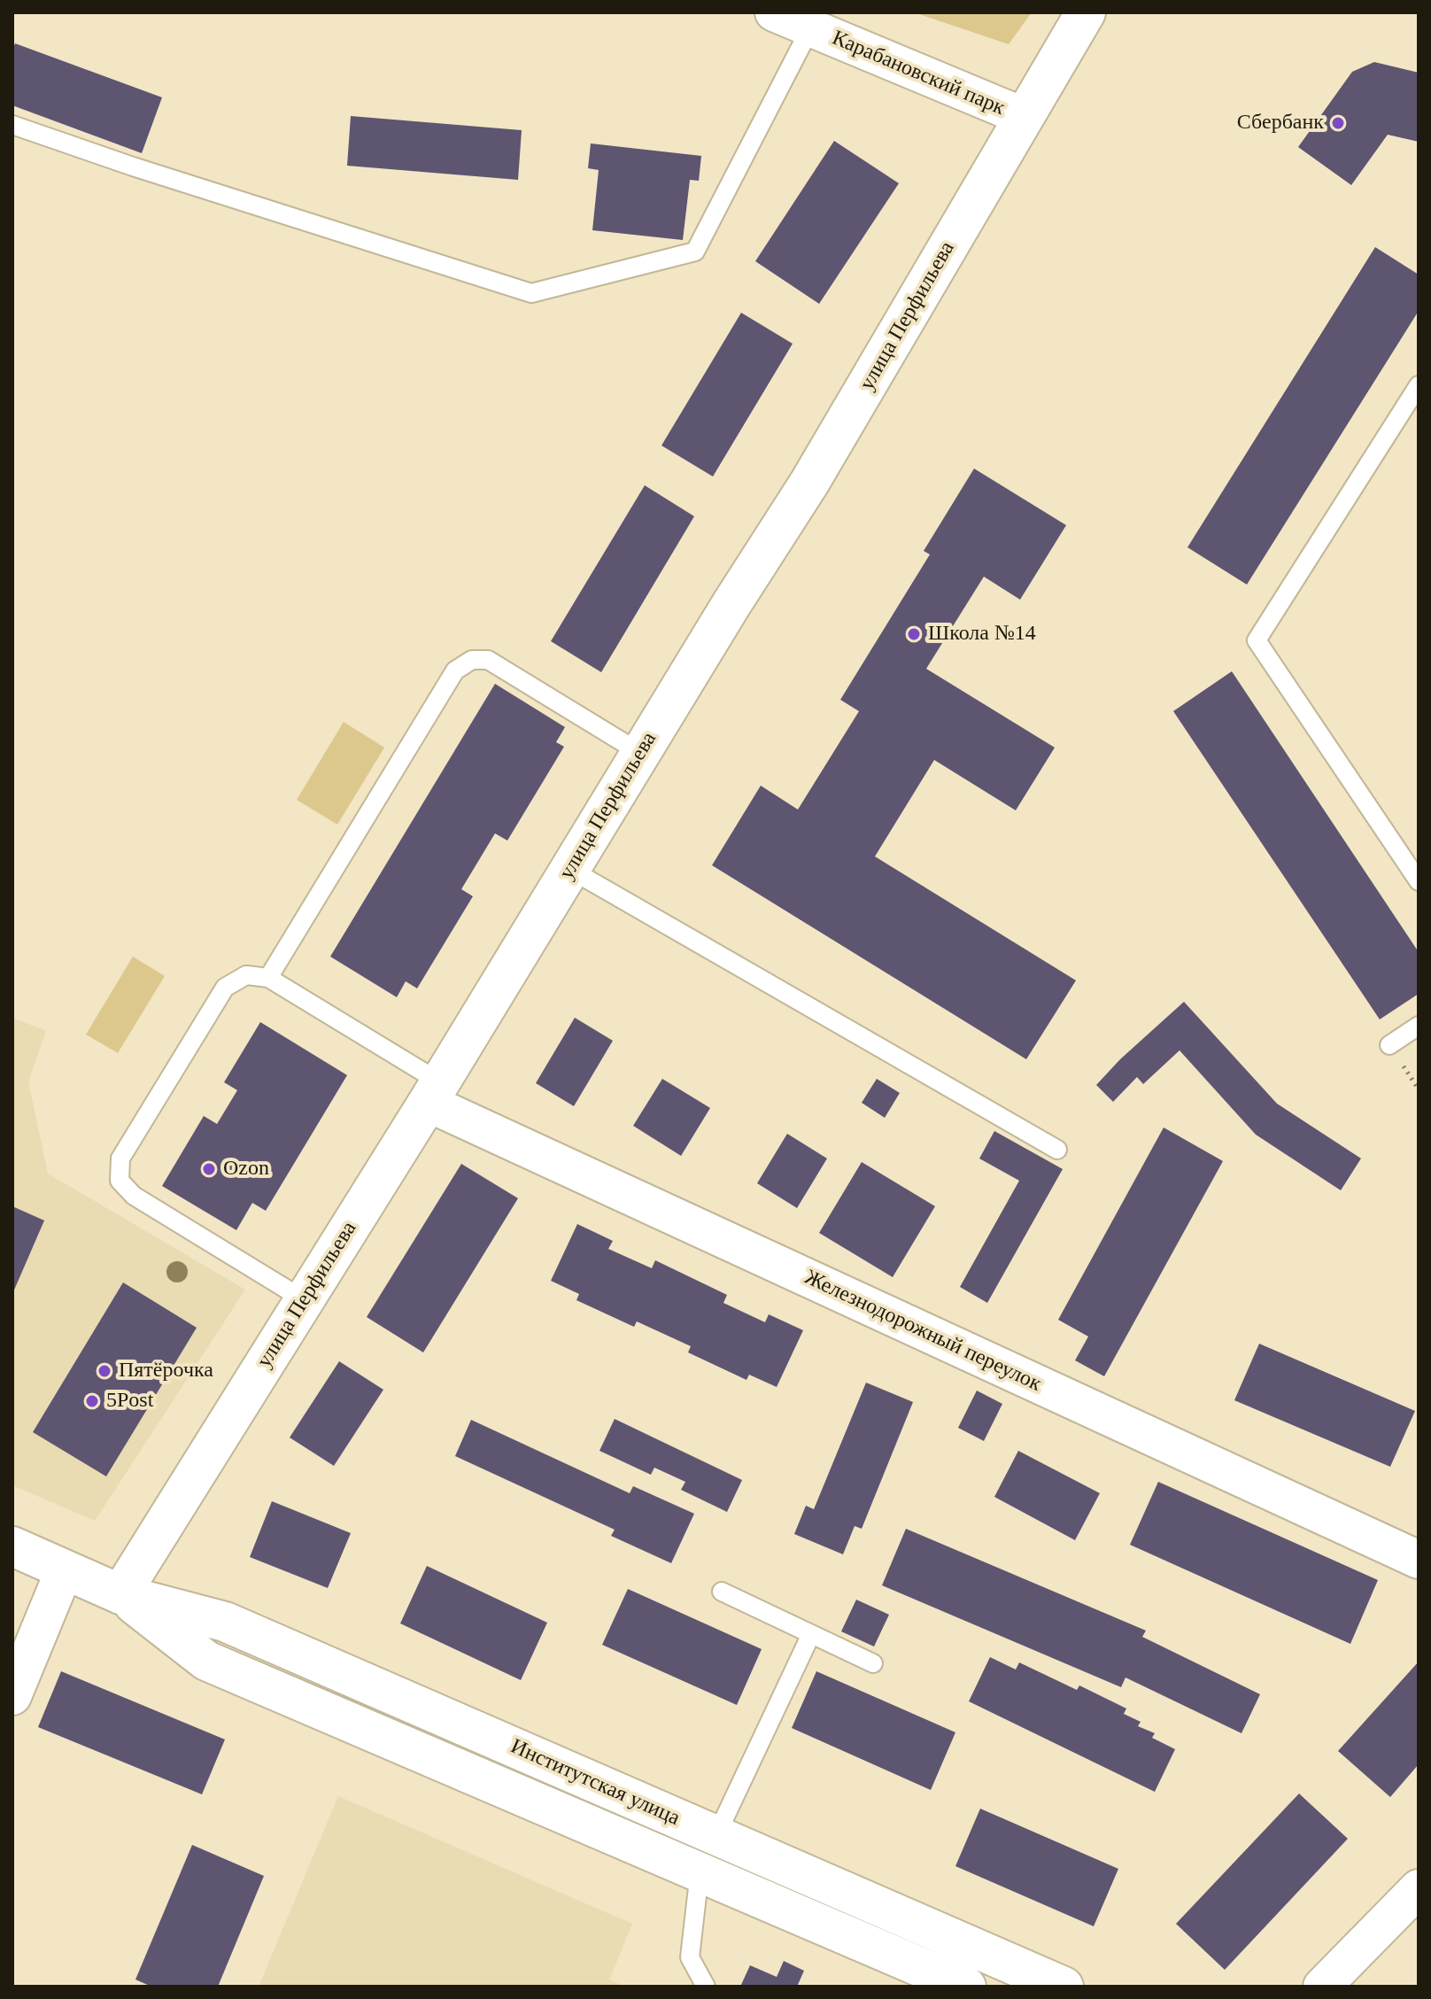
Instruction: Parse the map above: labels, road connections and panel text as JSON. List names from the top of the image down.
{
  "streets": {
    "street": [
      "Карабановский парк",
      "улица Перфильева",
      "Железнодорожный переулок",
      "Институтская улица"
    ]
  },
  "crossings": [
    ["Карабановский парк", "улица Перфильева"],
    ["улица Перфильева", "Железнодорожный переулок"],
    ["улица Перфильева", "Институтская улица"]
  ],
  "places": [
    "Сбербанк",
    "Школа №14",
    "Ozon",
    "Пятёрочка",
    "5Post"
  ]
}
